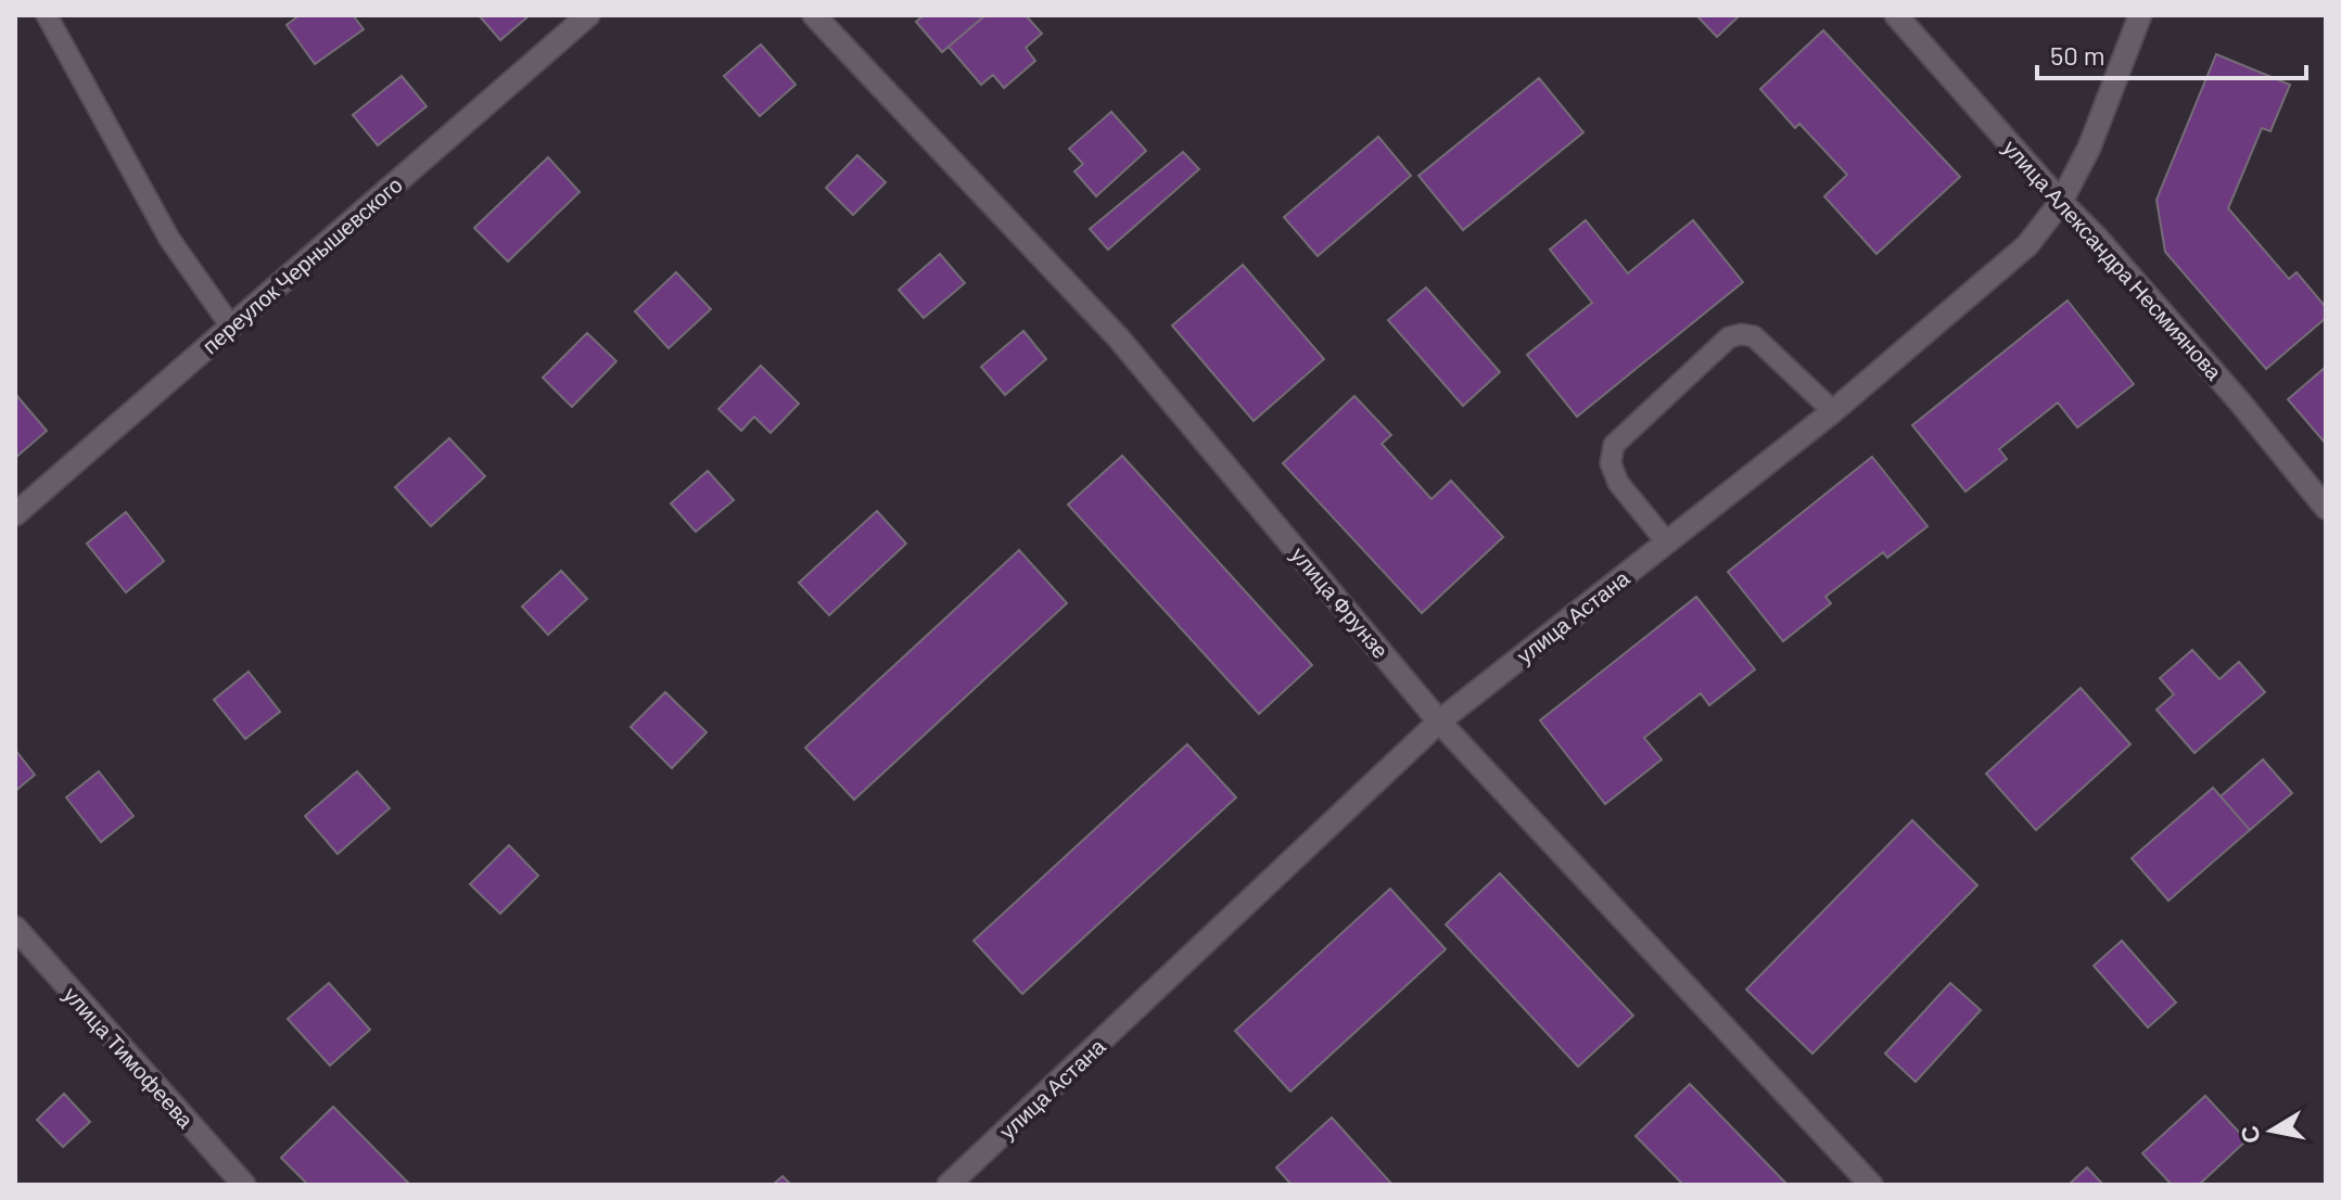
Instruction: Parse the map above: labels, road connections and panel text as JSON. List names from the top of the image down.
{
  "streets": {
    "street": [
      "улица Александра Несмиянова",
      "переулок Чернышевского",
      "улица Фрунзе",
      "улица Астана",
      "улица Тимофеева"
    ]
  },
  "crossings": [
    ["улица Александра Несмиянова", "улица Астана"],
    ["улица Фрунзе", "улица Астана"]
  ],
  "scale_bar": "50 m",
  "north": "left"
}
